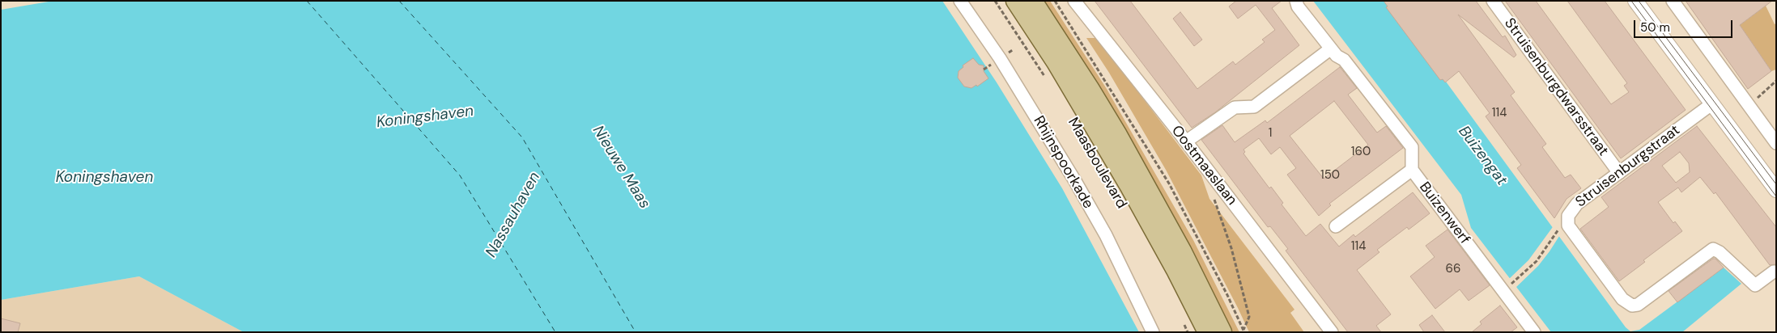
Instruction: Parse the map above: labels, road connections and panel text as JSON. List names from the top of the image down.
{
  "streets": {
    "main road": ["Maasboulevard"],
    "street": [
      "Struisenburgdwarsstraat",
      "Rhijnspoorkade",
      "Oostmaaslaan",
      "Struisenburgstraat",
      "Buizenwerf"
    ]
  },
  "crossings": [
    ["Struisenburgdwarsstraat", "Struisenburgstraat"]
  ],
  "water": [
    "Koningshaven",
    "Buizengat",
    "Nieuwe Maas",
    "Nassauhaven"
  ],
  "house_numbers": [
    "114",
    "1",
    "160",
    "150",
    "114",
    "66"
  ],
  "scale_bar": "50 m"
}
